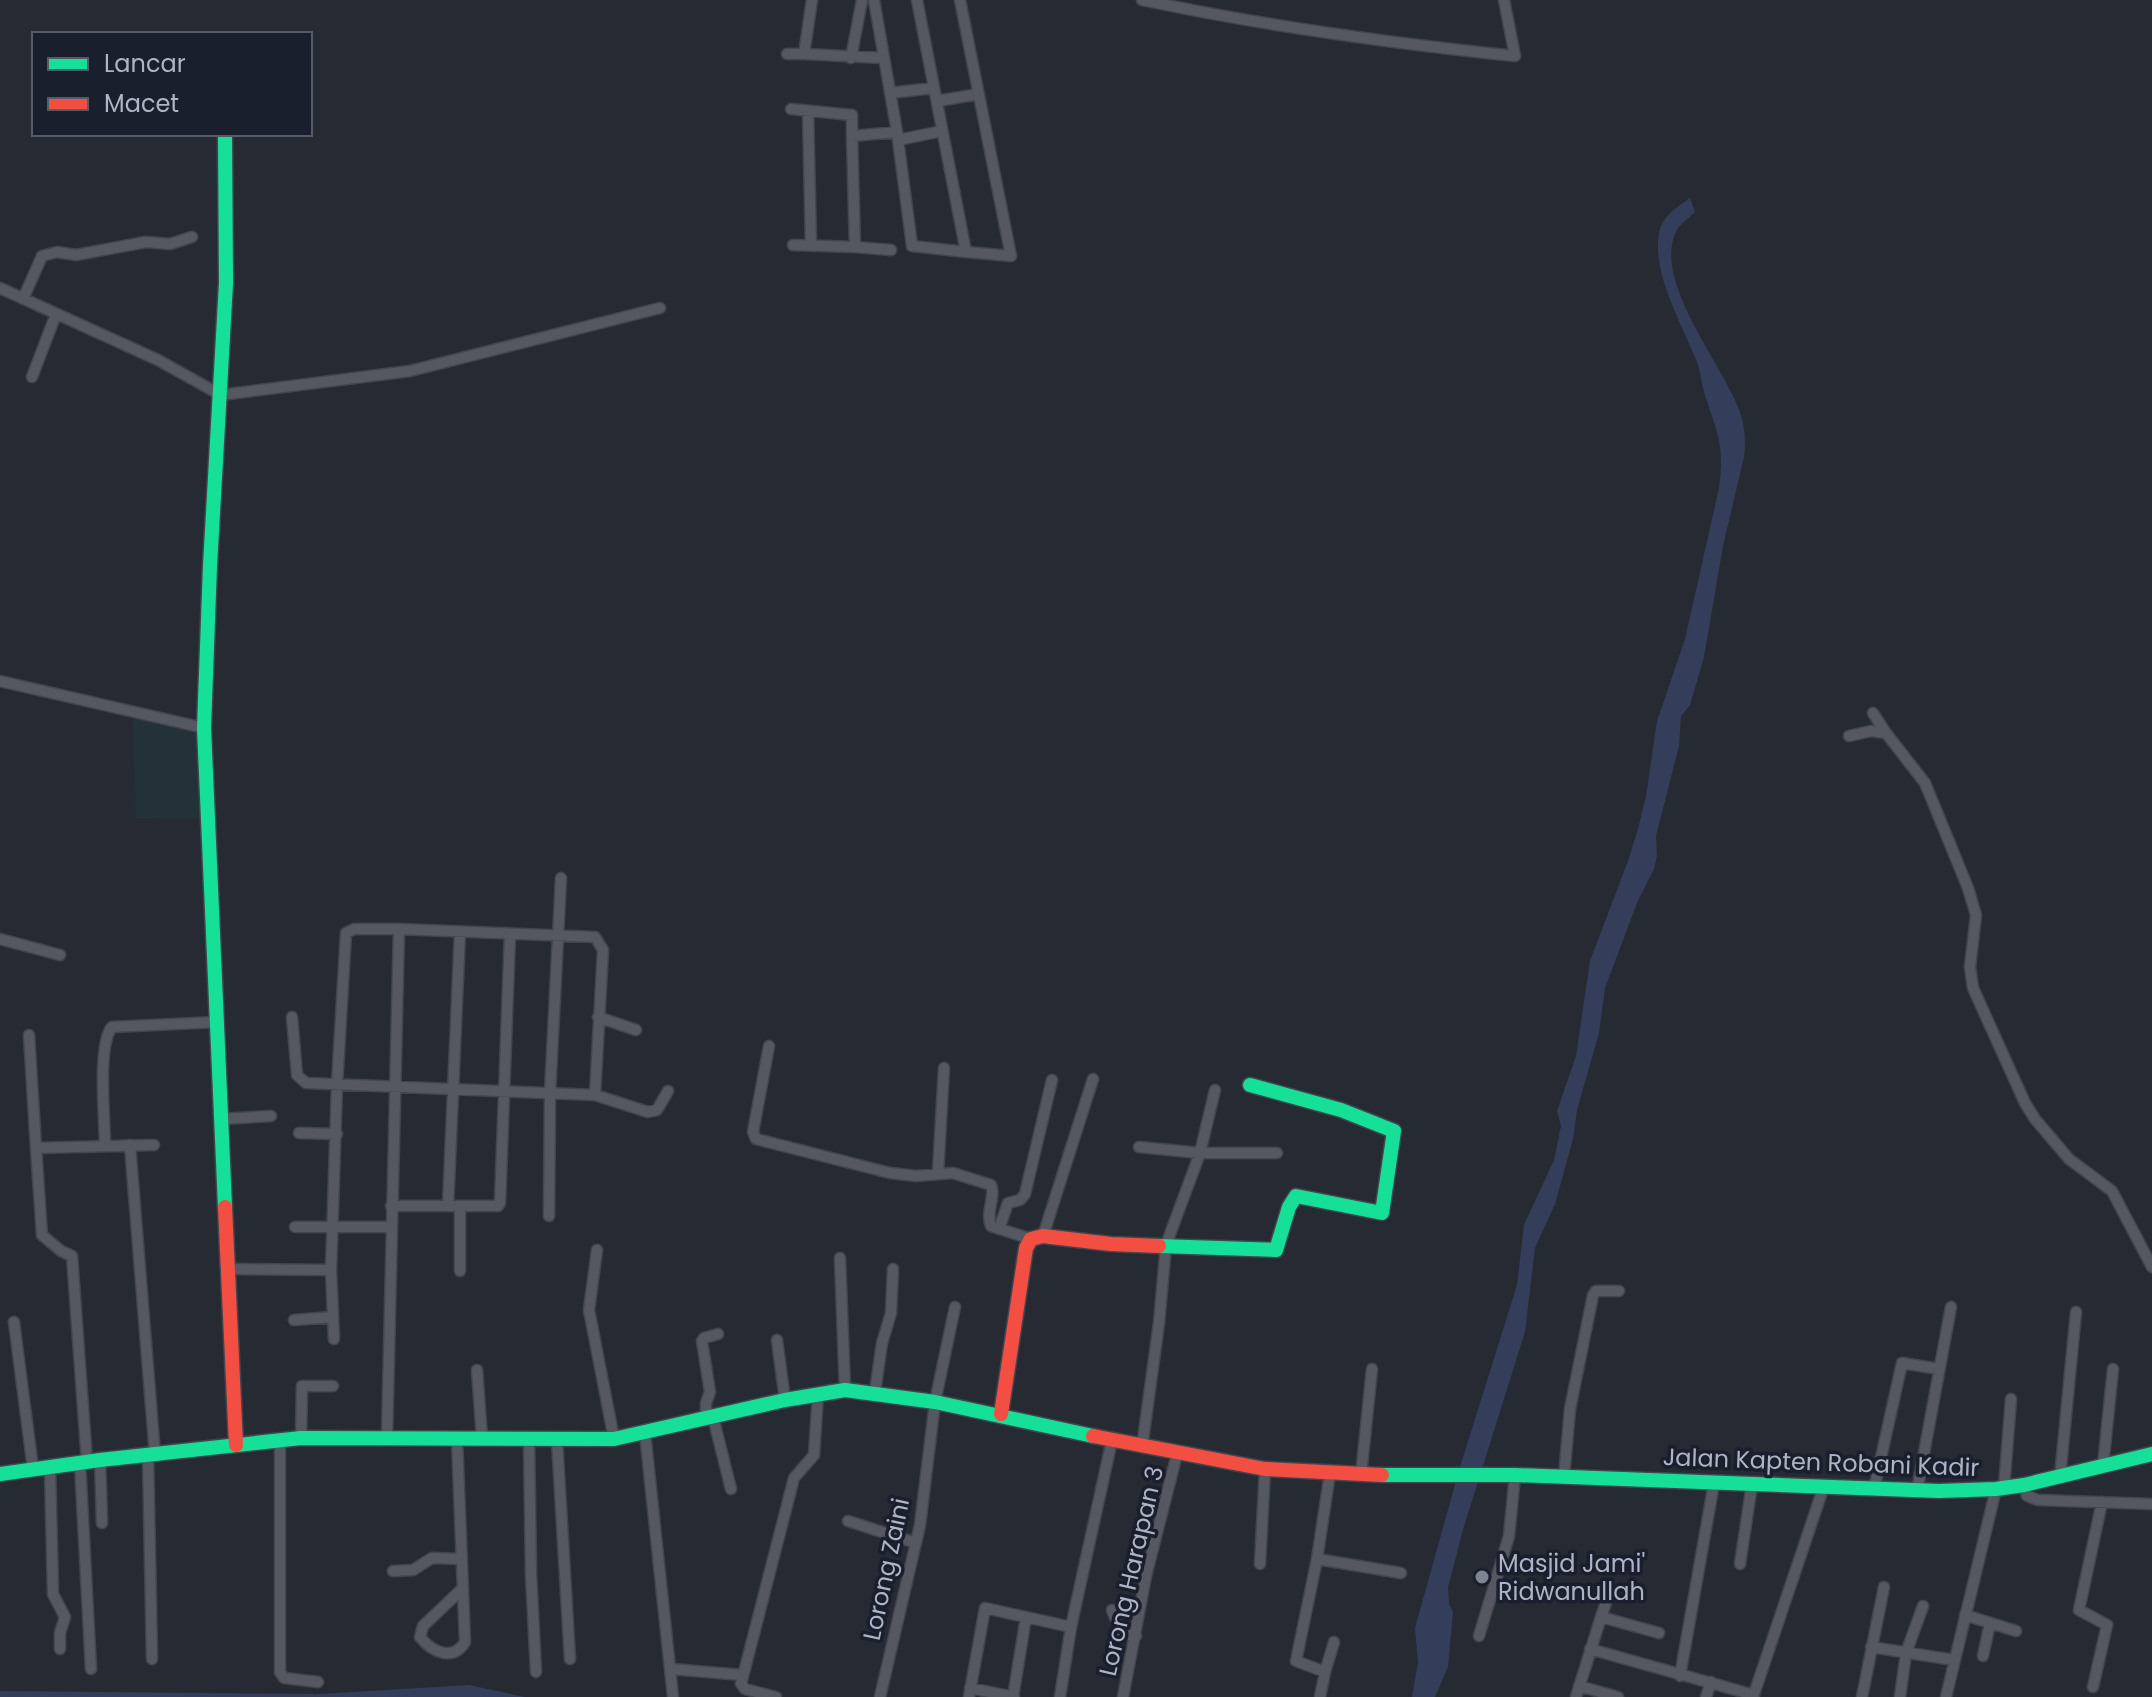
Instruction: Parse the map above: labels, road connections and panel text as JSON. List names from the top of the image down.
{
  "streets": {
    "main road": ["Jalan Kapten Robani Kadir"],
    "street": ["Lorong Zaini", "Lorong Harapan 3"]
  },
  "crossings": [
    ["Jalan Kapten Robani Kadir", "Lorong Zaini"],
    ["Jalan Kapten Robani Kadir", "Lorong Harapan 3"]
  ],
  "places": ["Masjid Jami' Ridwanullah"],
  "legend": ["Lancar", "Macet"]
}
